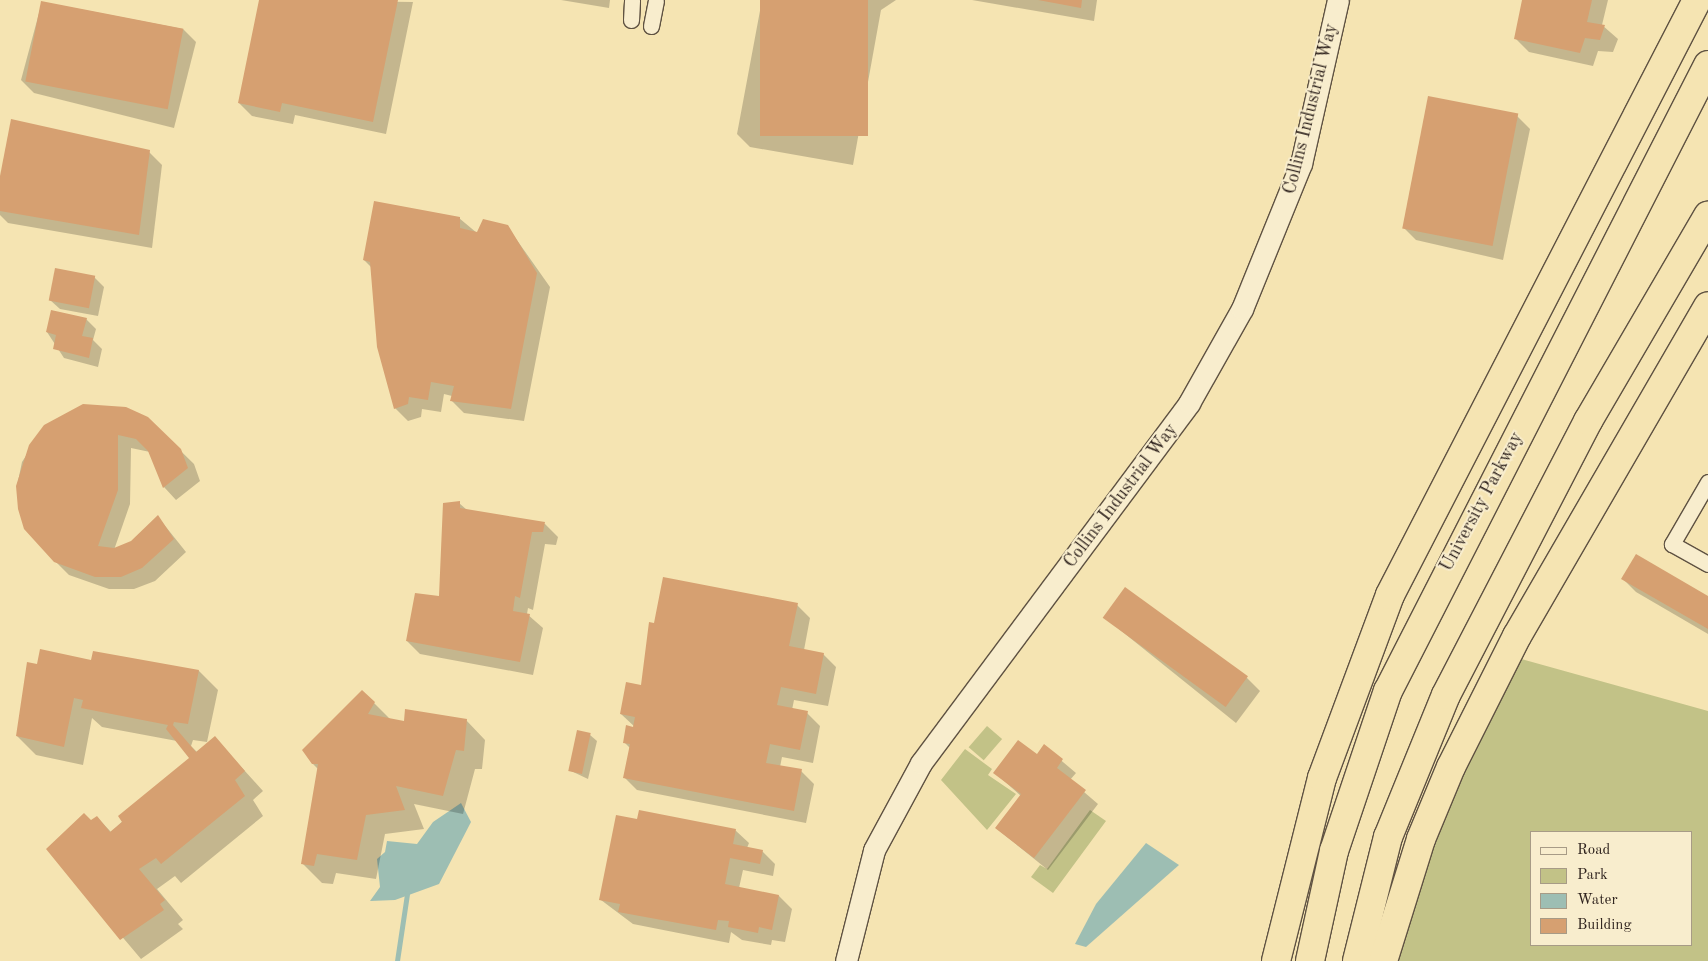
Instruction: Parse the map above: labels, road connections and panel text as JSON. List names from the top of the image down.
{
  "streets": {
    "highway": ["University Parkway"],
    "street": ["Collins Industrial Way"]
  },
  "legend": [
    "Road",
    "Park",
    "Water",
    "Building"
  ]
}
